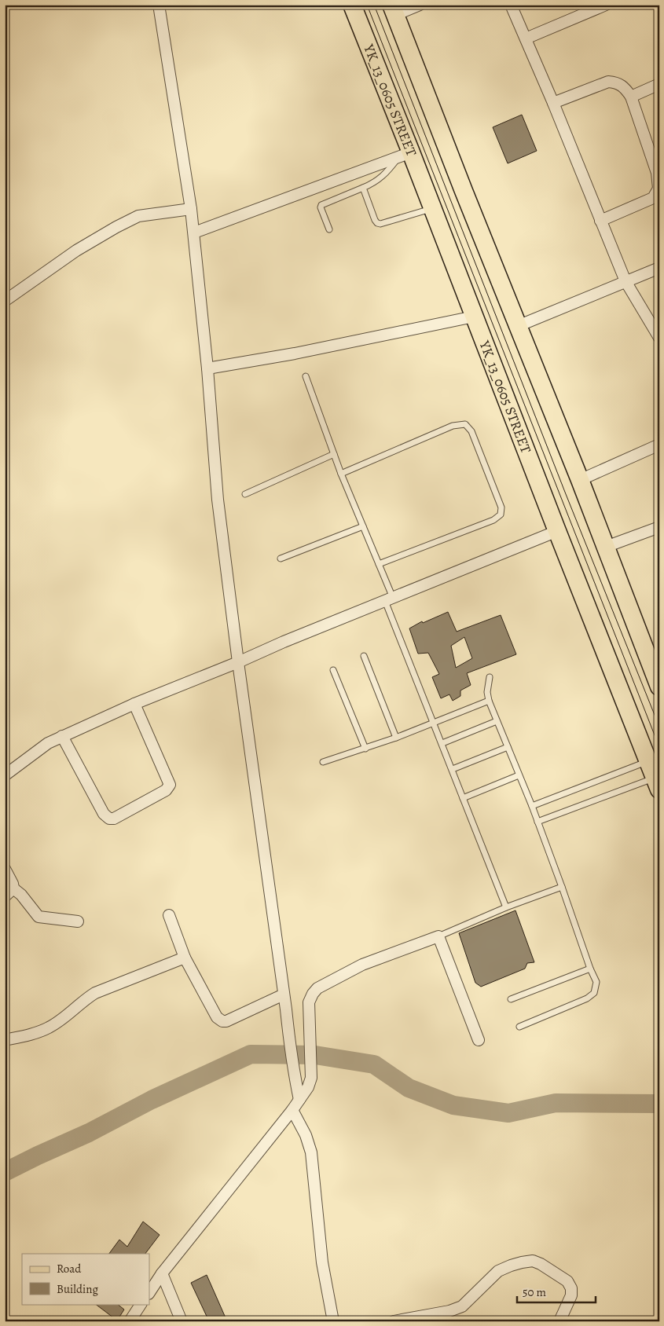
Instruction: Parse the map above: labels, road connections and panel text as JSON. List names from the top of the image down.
{
  "streets": {
    "main road": ["YK_13_0605 STREET"]
  },
  "legend": ["Road", "Building"],
  "scale_bar": "50 m"
}
